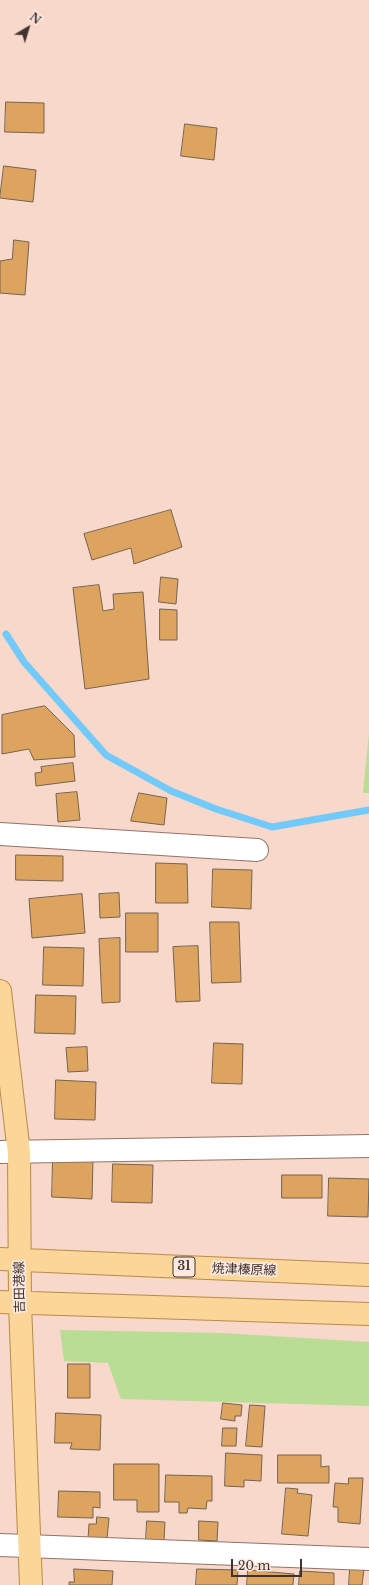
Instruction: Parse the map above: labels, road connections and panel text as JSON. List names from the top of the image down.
{
  "streets": {
    "main road": ["31", "焼津榛原線", "吉田港線"]
  },
  "crossings": [
    ["焼津榛原線", "吉田港線"]
  ],
  "scale_bar": "20 m",
  "north": "top right"
}
